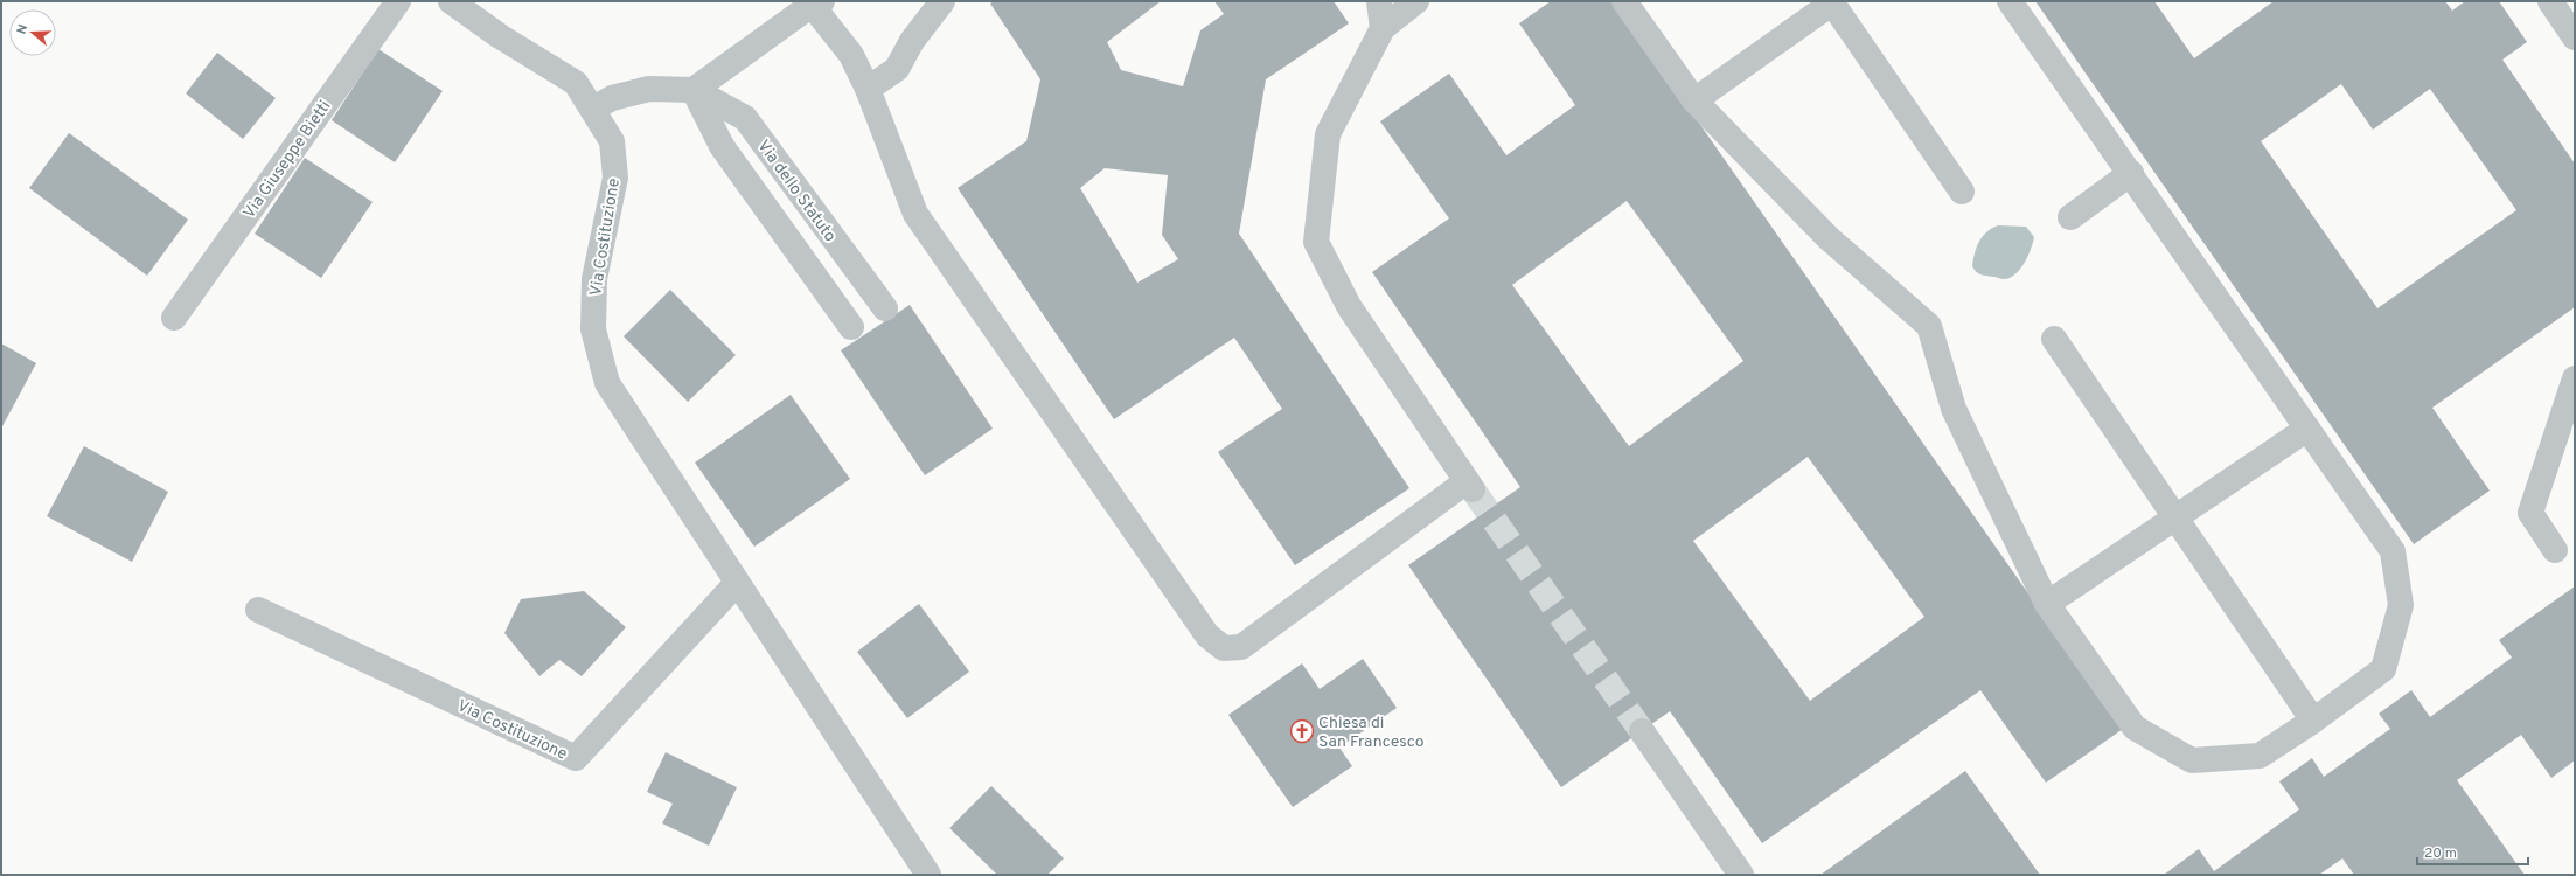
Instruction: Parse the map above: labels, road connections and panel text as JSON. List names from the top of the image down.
{
  "streets": {
    "street": ["Via Giuseppe Bietti", "Via dello Statuto", "Via Costituzione"]
  },
  "crossings": [
    ["Via dello Statuto", "Via Costituzione"]
  ],
  "places": {
    "church": ["Chiesa di San Francesco"]
  },
  "scale_bar": "20 m",
  "north": "left"
}
